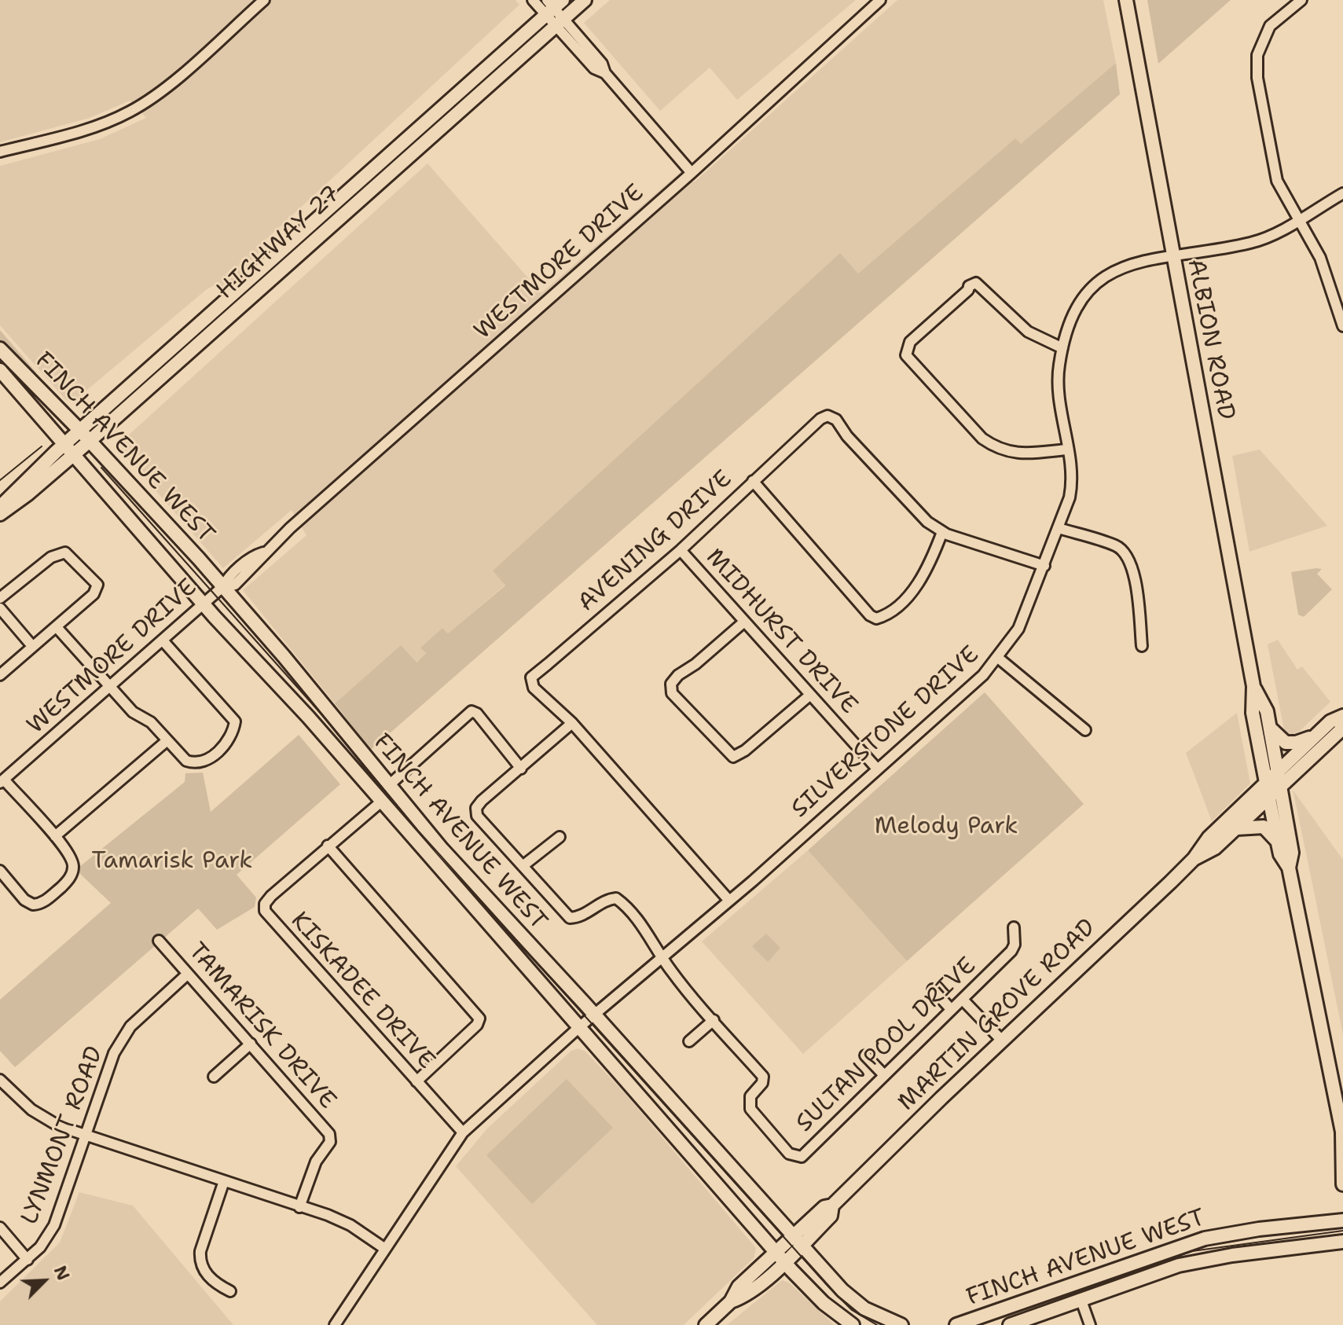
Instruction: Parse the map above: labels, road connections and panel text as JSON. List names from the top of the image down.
{
  "streets": {
    "main road": [
      "HIGHWAY 27",
      "ALBION ROAD",
      "FINCH AVENUE WEST",
      "MARTIN GROVE ROAD"
    ],
    "street": [
      "WESTMORE DRIVE",
      "AVENING DRIVE",
      "MIDHURST DRIVE",
      "SILVERSTONE DRIVE",
      "KISKADEE DRIVE",
      "TAMARISK DRIVE",
      "SULTAN POOL DRIVE",
      "LYNMONT ROAD"
    ]
  },
  "crossings": [
    ["HIGHWAY 27", "FINCH AVENUE WEST"],
    ["WESTMORE DRIVE", "FINCH AVENUE WEST"],
    ["ALBION ROAD", "SILVERSTONE DRIVE"],
    ["ALBION ROAD", "MARTIN GROVE ROAD"],
    ["FINCH AVENUE WEST", "SILVERSTONE DRIVE"],
    ["FINCH AVENUE WEST", "KISKADEE DRIVE"],
    ["FINCH AVENUE WEST", "MARTIN GROVE ROAD"],
    ["AVENING DRIVE", "MIDHURST DRIVE"],
    ["AVENING DRIVE", "SILVERSTONE DRIVE"],
    ["MIDHURST DRIVE", "SILVERSTONE DRIVE"],
    ["SILVERSTONE DRIVE", "KISKADEE DRIVE"],
    ["SILVERSTONE DRIVE", "SULTAN POOL DRIVE"],
    ["TAMARISK DRIVE", "LYNMONT ROAD"]
  ],
  "parks": ["Melody Park", "Tamarisk Park"],
  "north": "top right"
}
